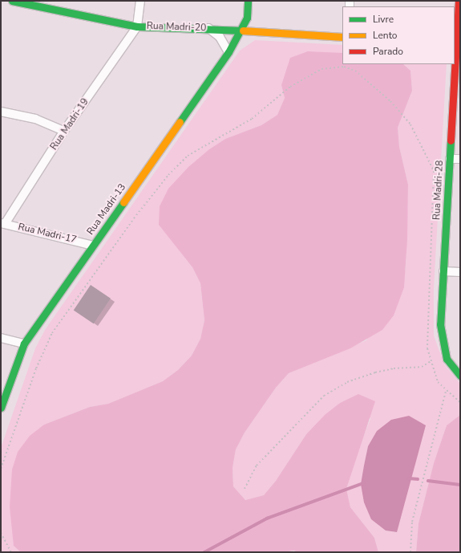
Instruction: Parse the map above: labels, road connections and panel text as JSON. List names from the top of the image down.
{
  "streets": {
    "street": [
      "Rua Madri-20",
      "Rua Madri-19",
      "Rua Madri-28",
      "Rua Madri-13",
      "Rua Madri-17"
    ]
  },
  "crossings": [
    ["Rua Madri-20", "Rua Madri-19"],
    ["Rua Madri-20", "Rua Madri-13"],
    ["Rua Madri-19", "Rua Madri-17"],
    ["Rua Madri-13", "Rua Madri-17"]
  ],
  "legend": ["Livre", "Lento", "Parado"]
}
